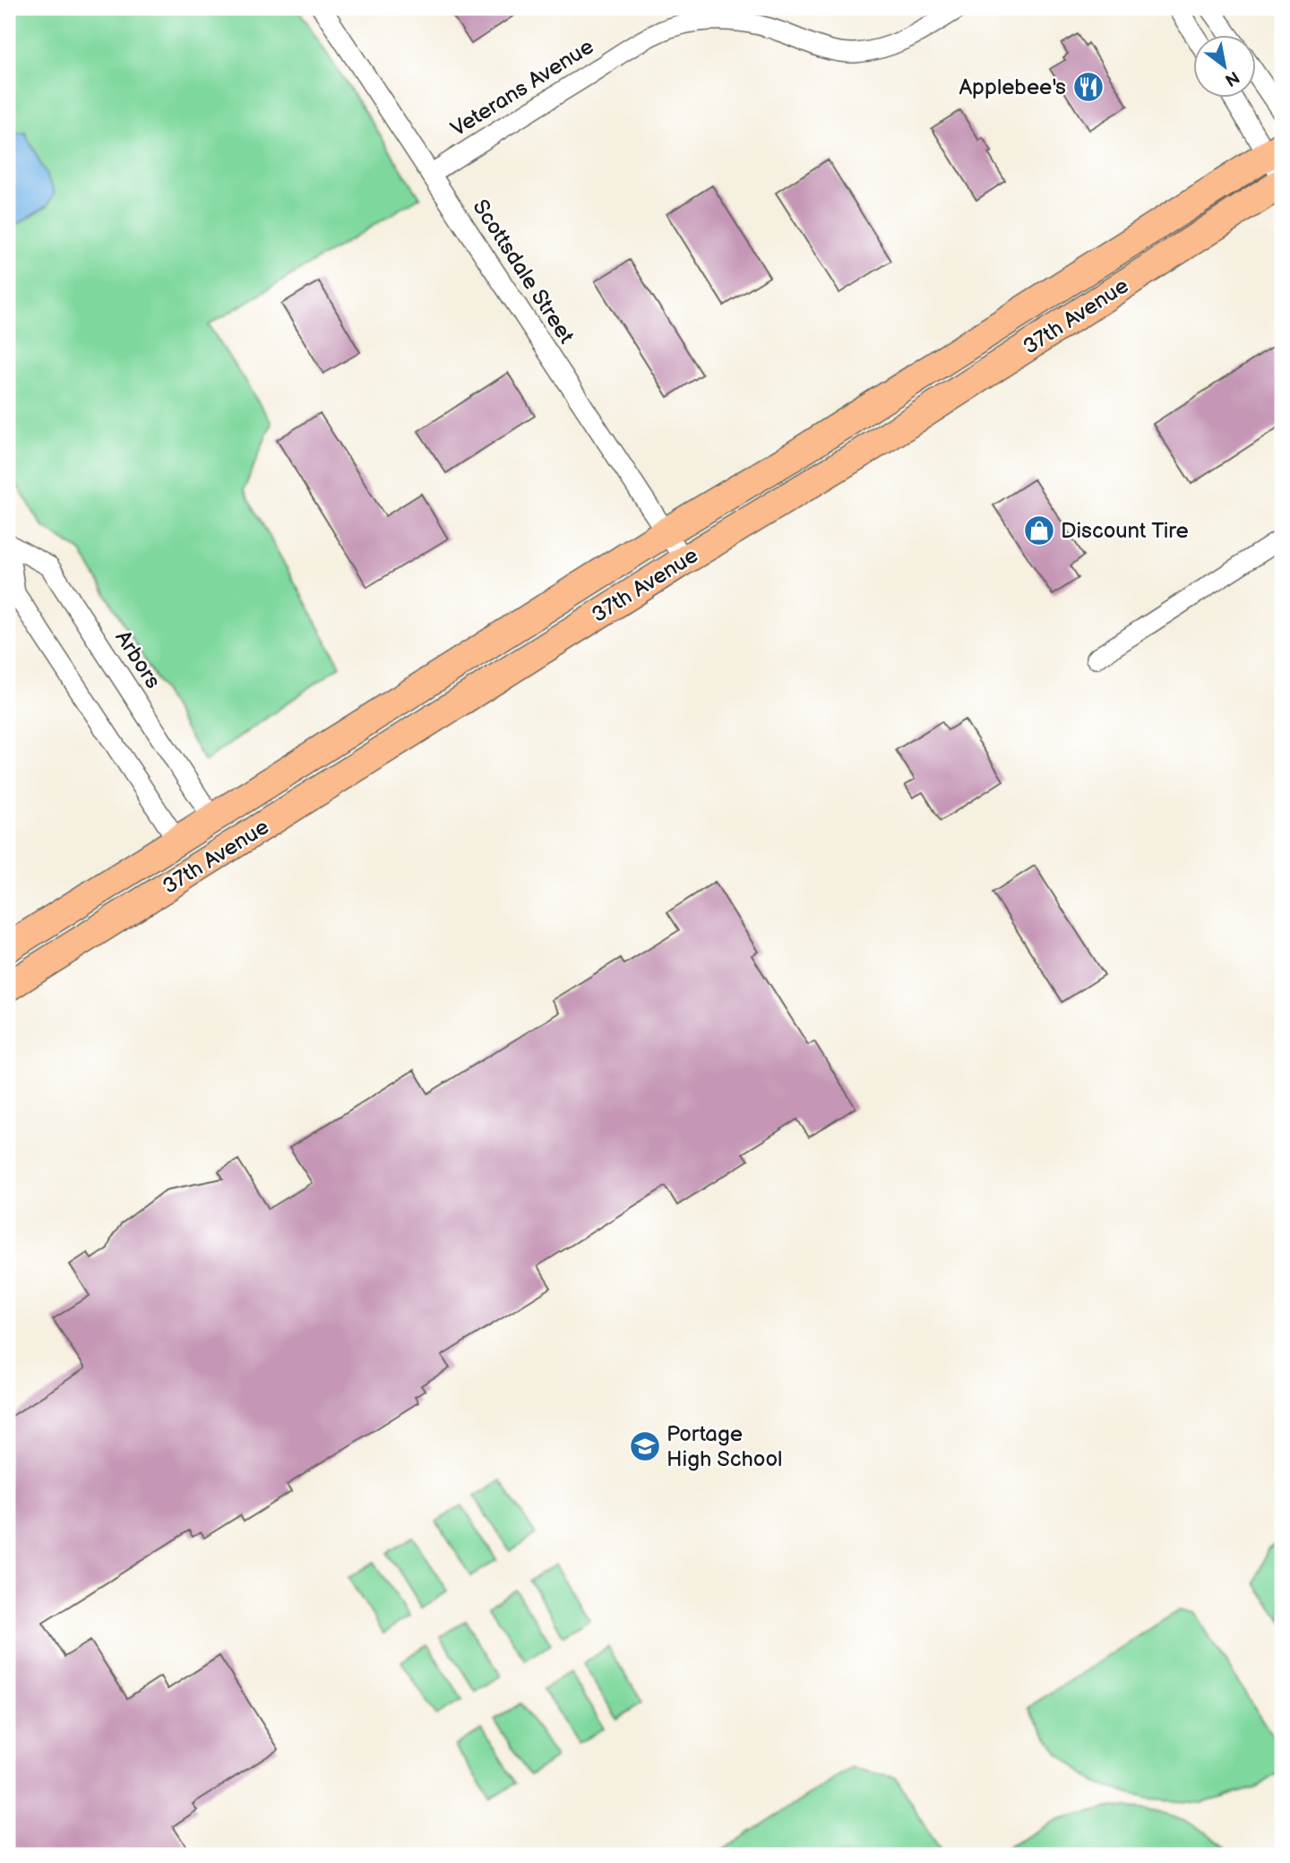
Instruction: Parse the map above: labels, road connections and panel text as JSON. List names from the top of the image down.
{
  "streets": {
    "main road": ["37th Avenue"],
    "street": ["Veterans Avenue", "Scottsdale Street", "Arbors"]
  },
  "crossings": [
    ["Veterans Avenue", "Scottsdale Street"],
    ["Scottsdale Street", "37th Avenue"],
    ["37th Avenue", "Arbors"]
  ],
  "places": {
    "restaurant": ["Applebee's"],
    "shop": ["Discount Tire"],
    "school or university": ["Portage High School"]
  },
  "north": "bottom right"
}
